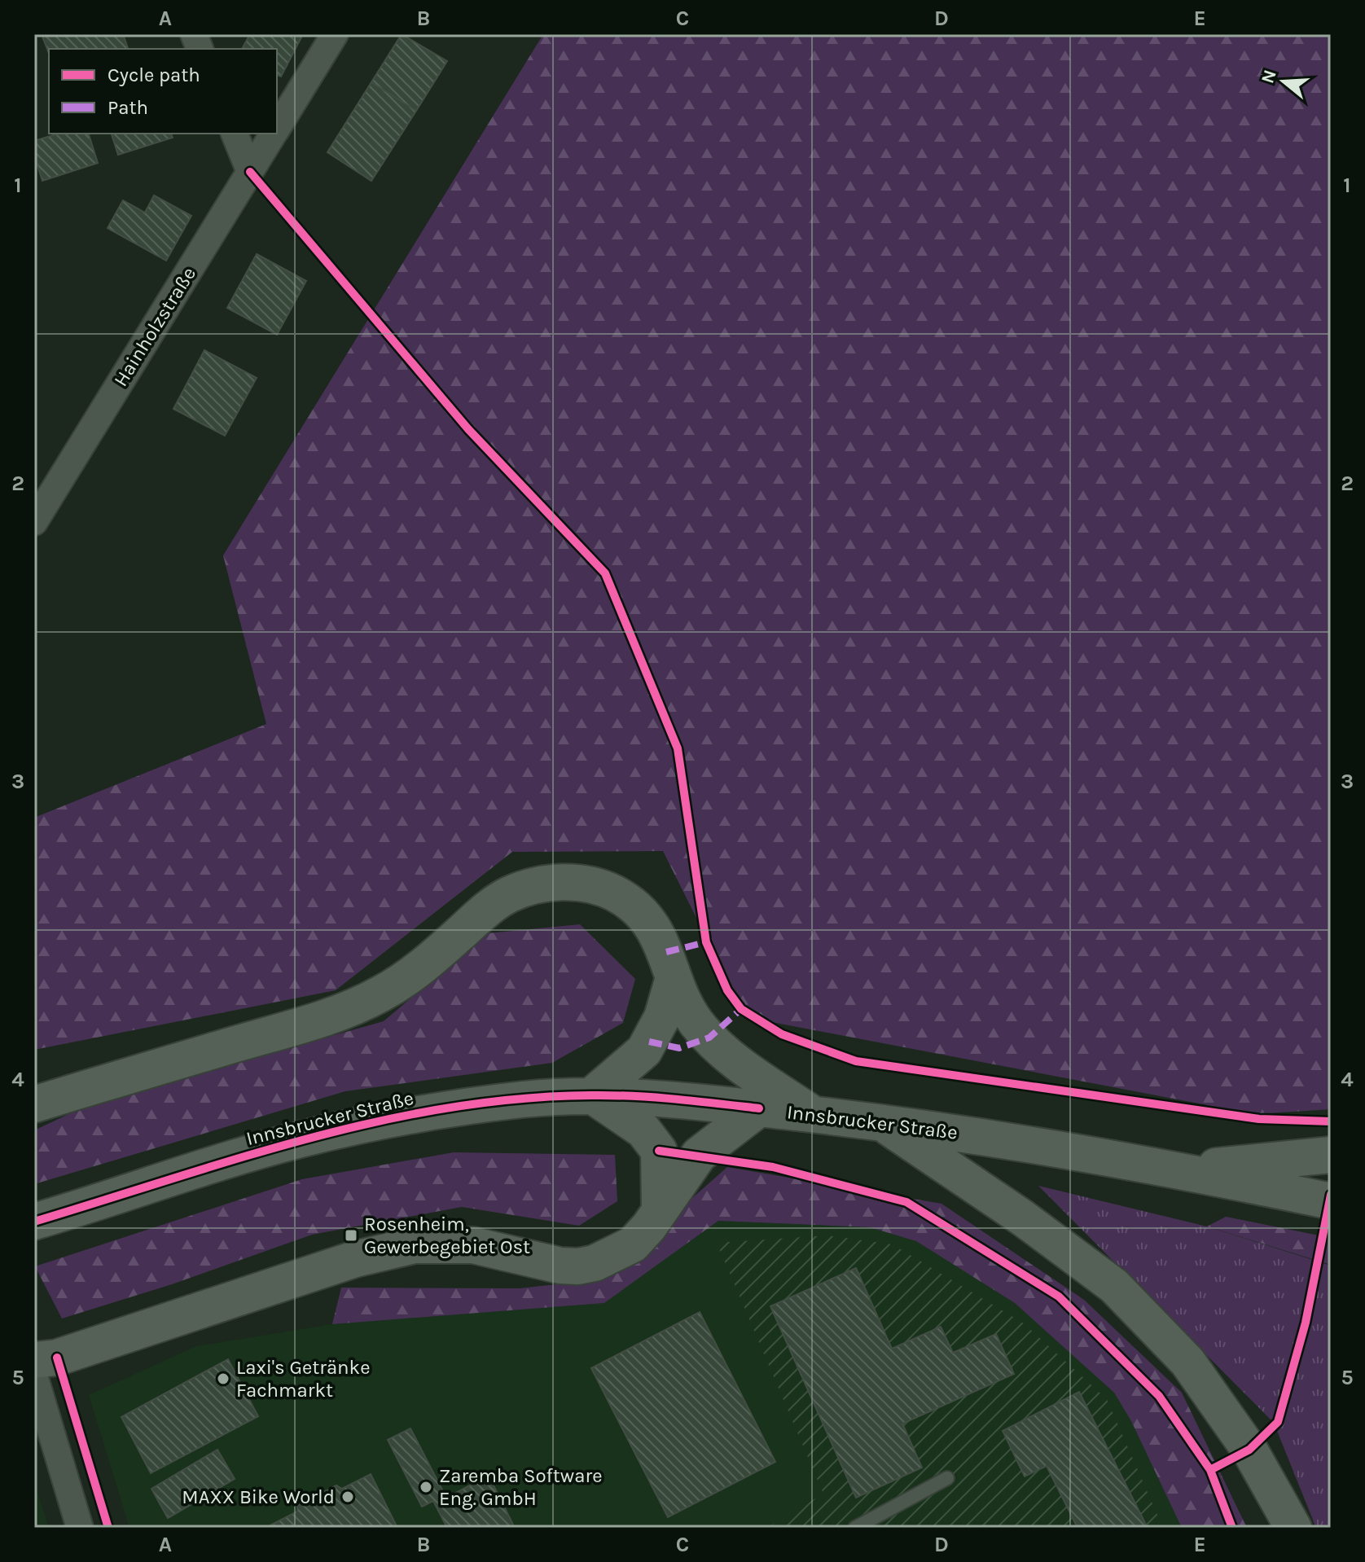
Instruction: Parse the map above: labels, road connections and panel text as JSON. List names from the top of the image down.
{
  "streets": {
    "main road": ["Innsbrucker Straße"],
    "street": ["Hainholzstraße"]
  },
  "places": {
    "transit": ["Rosenheim, Gewerbegebiet Ost"],
    "other": ["Laxi's Getränke Fachmarkt", "Zaremba Software Eng. GmbH", "MAXX Bike World"]
  },
  "legend": ["Cycle path", "Path"],
  "north": "left",
  "grid": {
    "columns": [
      "A",
      "B",
      "C",
      "D",
      "E"
    ],
    "rows": [
      "1",
      "2",
      "3",
      "4",
      "5"
    ]
  }
}
